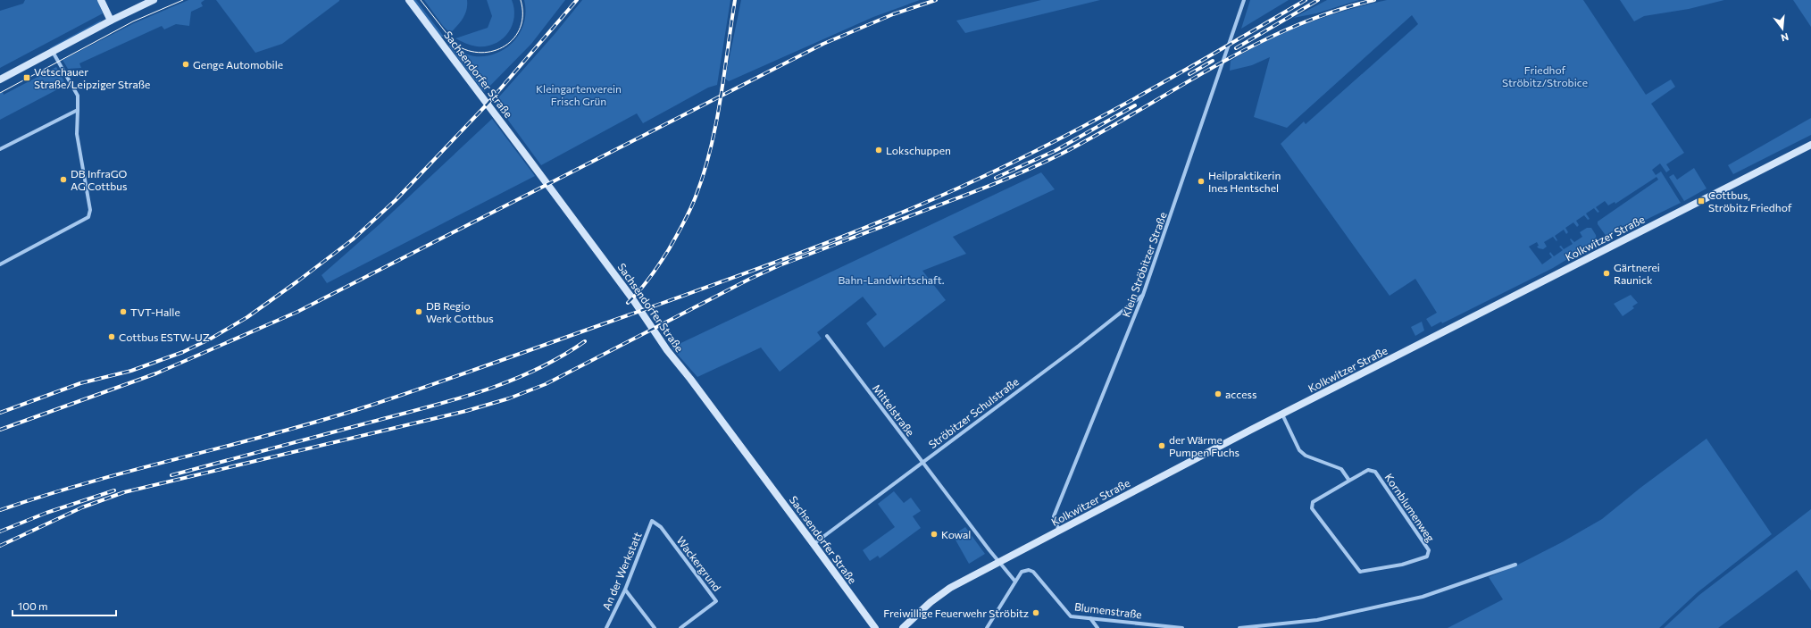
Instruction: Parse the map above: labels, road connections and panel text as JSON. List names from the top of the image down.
{
  "streets": {
    "main road": ["Sachsendorfer Straße", "Kolkwitzer Straße"],
    "street": [
      "Klein Ströbitzer Straße",
      "Mittelstraße",
      "Ströbitzer Schulstraße",
      "Kornblumenweg",
      "Wackergrund",
      "An der Werkstatt",
      "Blumenstraße"
    ]
  },
  "crossings": [
    ["Sachsendorfer Straße", "Ströbitzer Schulstraße"],
    ["Kolkwitzer Straße", "Klein Ströbitzer Straße"],
    ["Kolkwitzer Straße", "Mittelstraße"],
    ["Klein Ströbitzer Straße", "Ströbitzer Schulstraße"],
    ["Mittelstraße", "Ströbitzer Schulstraße"],
    ["Mittelstraße", "Blumenstraße"],
    ["Wackergrund", "An der Werkstatt"]
  ],
  "parks": ["Friedhof Ströbitz/Strobice", "Kleingartenverein Frisch Grün", "Bahn-Landwirtschaft."],
  "places": {
    "other": [
      "Genge Automobile",
      "Lokschuppen",
      "DB InfraGO AG Cottbus",
      "Heilpraktikerin Ines Hentschel",
      "Gärtnerei Raunick",
      "TVT-Halle",
      "DB Regio Werk Cottbus",
      "Cottbus ESTW-UZ",
      "access",
      "der Wärme Pumpen Fuchs",
      "Kowal",
      "Freiwillige Feuerwehr Ströbitz"
    ],
    "transit": ["Vetschauer Straße/Leipziger Straße", "Cottbus, Ströbitz Friedhof"]
  },
  "scale_bar": "100 m",
  "north": "bottom"
}
